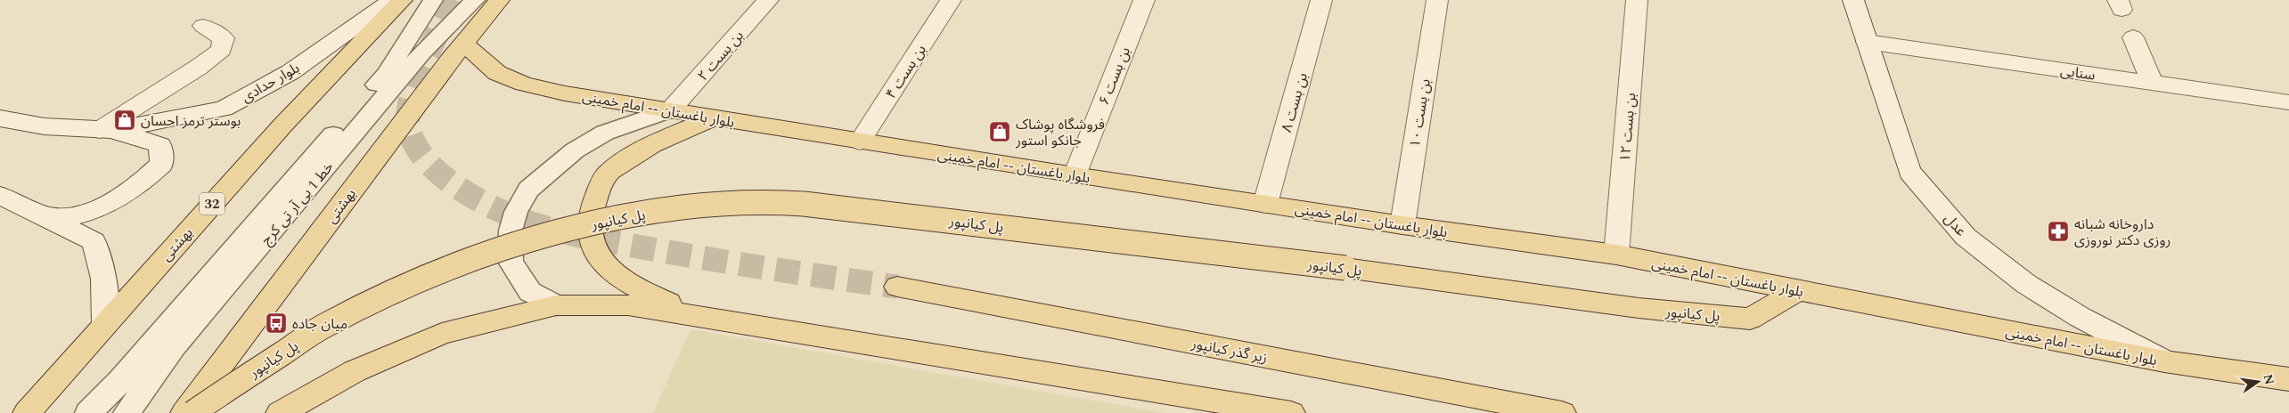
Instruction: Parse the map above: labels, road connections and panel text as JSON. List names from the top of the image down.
{
  "streets": {
    "main road": [
      "بلوار باغستان -- امام خمینی",
      "32",
      "بهشتى",
      "پل کیانپور",
      "بهشتی",
      "زیر گذر کیانپور"
    ],
    "street": [
      "بن بست ۲",
      "بن بست ۴",
      "سنایی",
      "بن بست ۶",
      "بلوار حدادی",
      "بن بست ۸",
      "بن بست ۱۰",
      "بن بست ۱۲",
      "عدل"
    ],
    "lane": ["خط 1 بی آر تی کرج"]
  },
  "crossings": [
    ["بن بست ۲", "بلوار باغستان -- امام خمینی"],
    ["بن بست ۴", "بلوار باغستان -- امام خمینی"],
    ["سنایی", "عدل"],
    ["بن بست ۶", "بلوار باغستان -- امام خمینی"],
    ["بن بست ۸", "بلوار باغستان -- امام خمینی"],
    ["بلوار باغستان -- امام خمینی", "بن بست ۱۰"],
    ["بلوار باغستان -- امام خمینی", "بن بست ۱۲"],
    ["بلوار باغستان -- امام خمینی", "بهشتى"],
    ["بلوار باغستان -- امام خمینی", "پل کیانپور"],
    ["بلوار باغستان -- امام خمینی", "عدل"]
  ],
  "places": {
    "shop": ["بوستر ترمز احسان", "فروشگاه پوشاک جانکو استور"],
    "pharmacy": ["داروخانه شبانه روزی دکتر نوروزی"],
    "bus stop": ["میان جاده"]
  },
  "north": "right"
}
